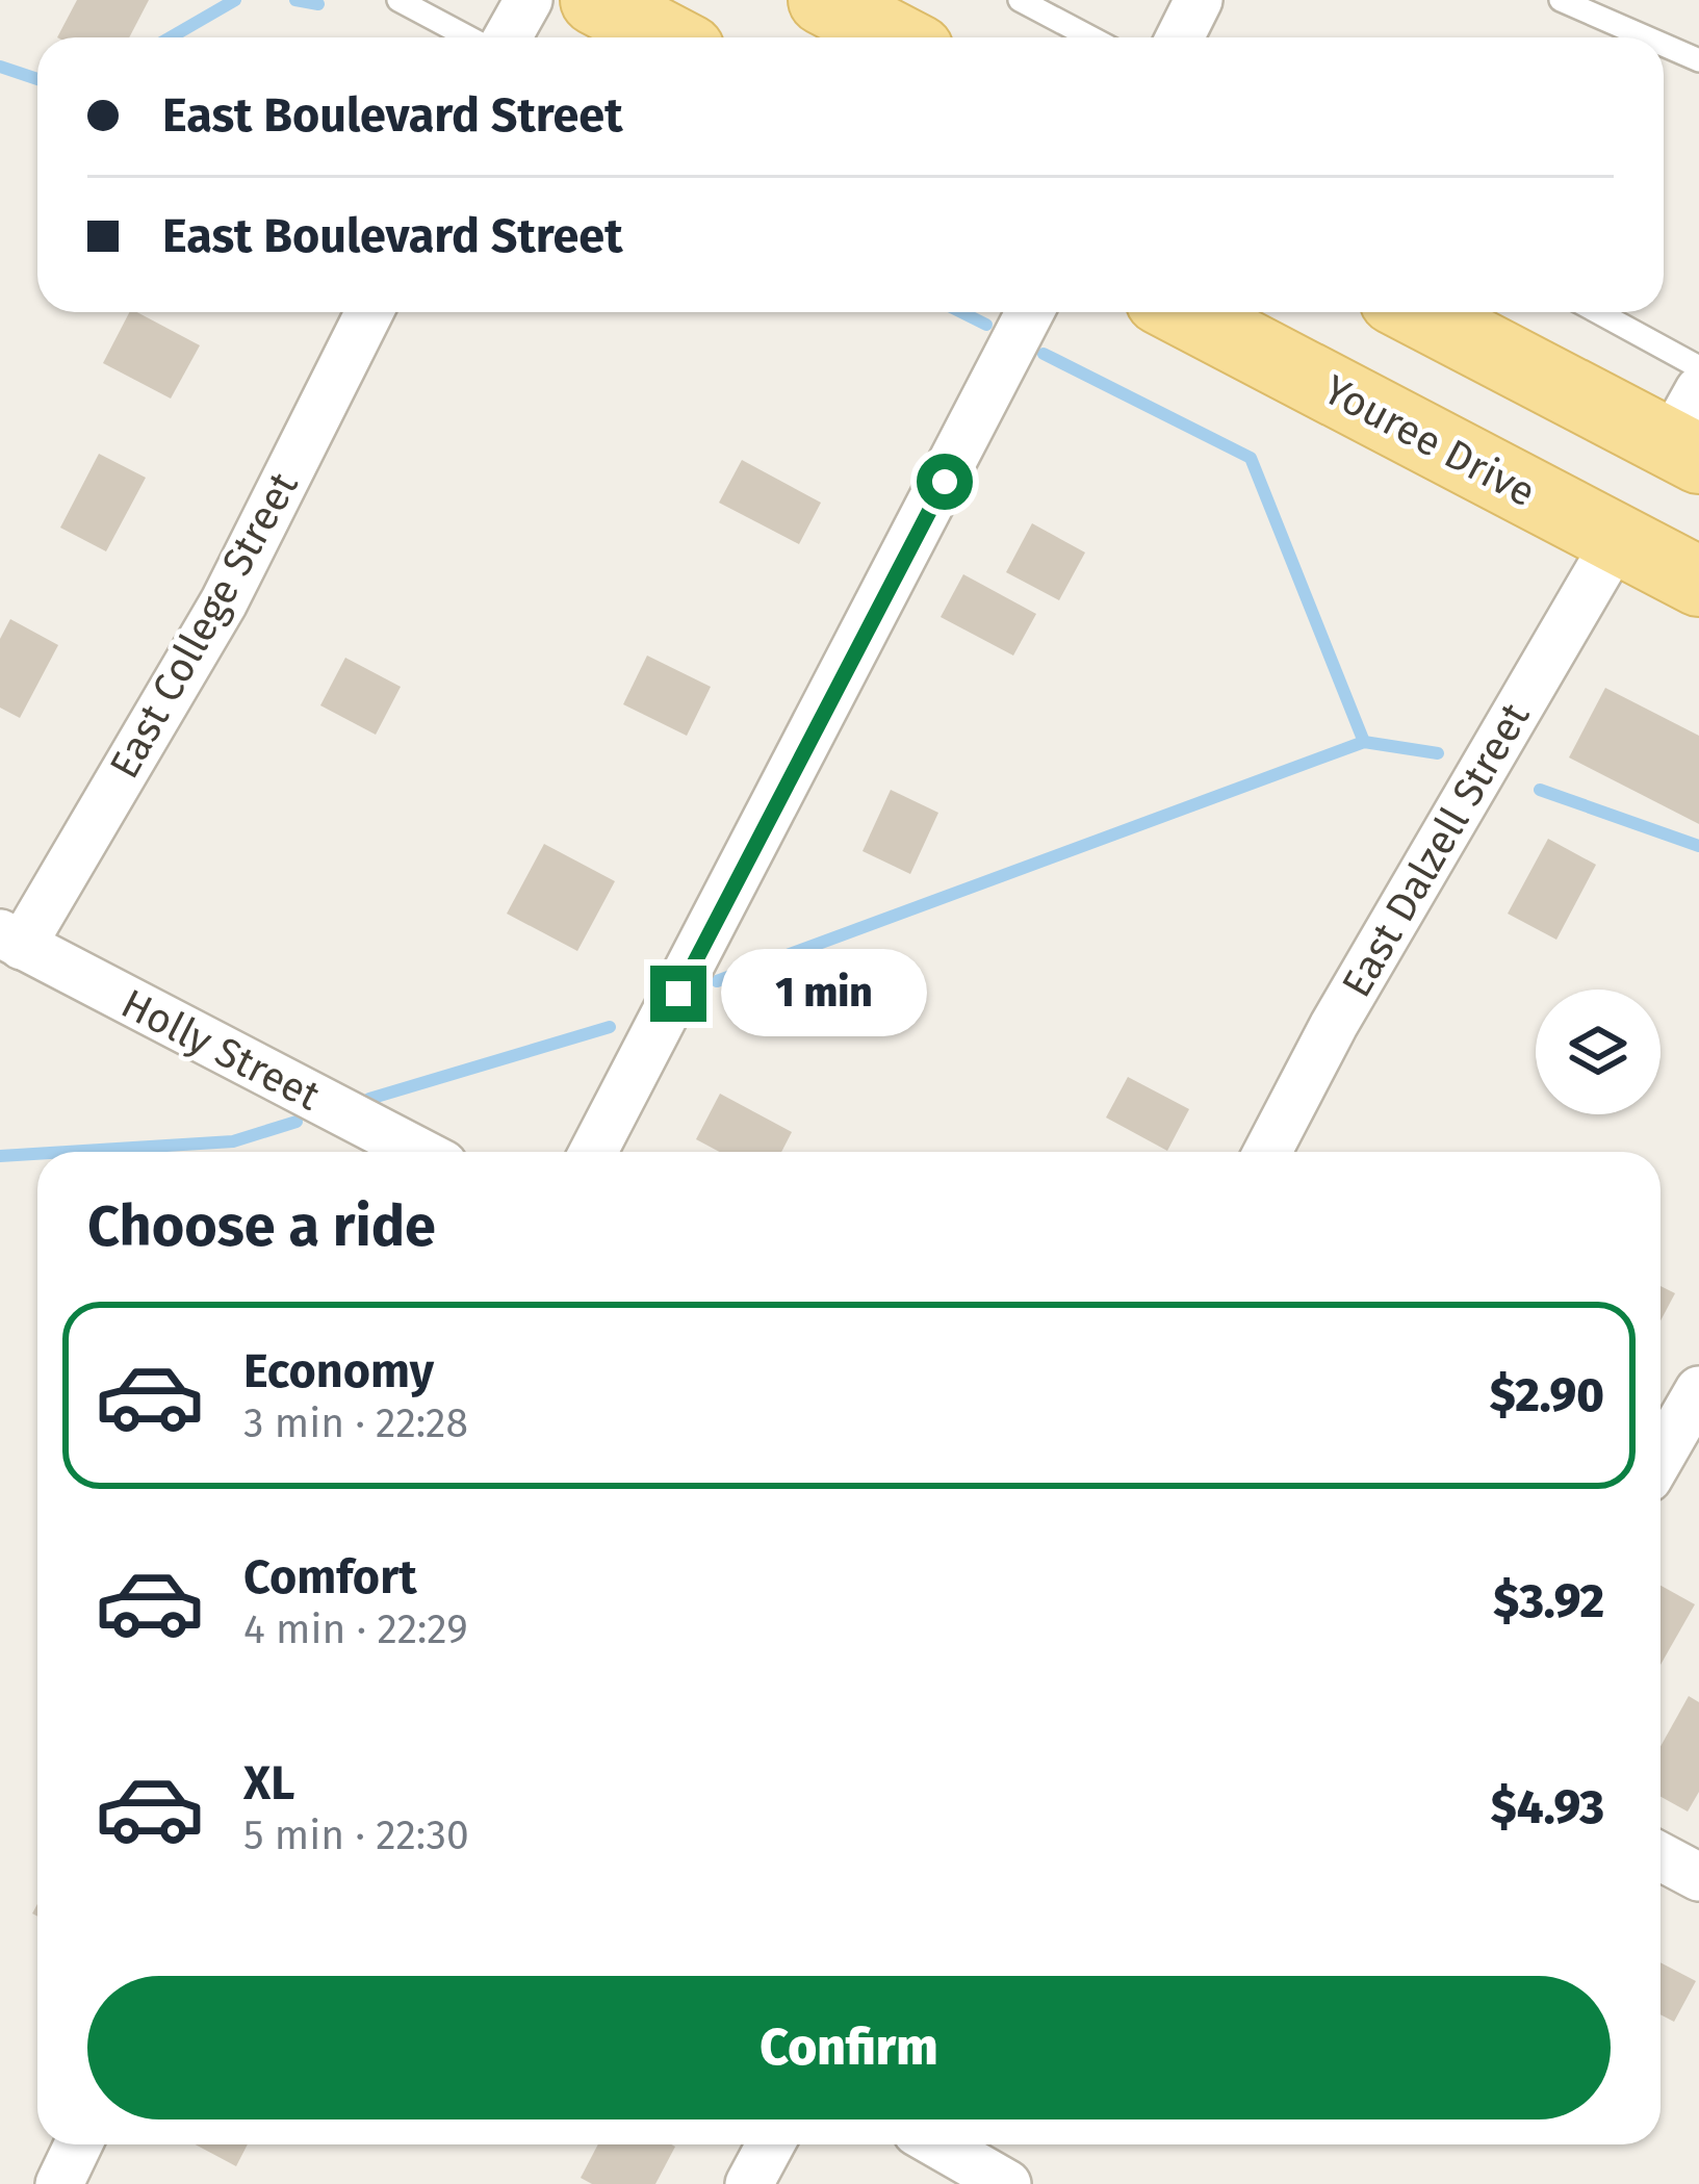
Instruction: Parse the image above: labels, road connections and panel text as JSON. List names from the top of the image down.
{
  "streets": {
    "main road": ["Youree Drive"],
    "street": ["East College Street", "East Dalzell Street", "Holly Street"]
  },
  "crossings": [
    ["Youree Drive", "East Dalzell Street"],
    ["East College Street", "Holly Street"]
  ],
  "page": {
    "banner": ["East Boulevard Street", "East Boulevard Street"],
    "bubble": "1 min",
    "heading": "Choose a ride",
    "list": [
      {
        "name": "Economy",
        "note": "3 min · 22:28",
        "value": "$2.90"
      },
      {
        "name": "Comfort",
        "note": "4 min · 22:29",
        "value": "$3.92"
      },
      {
        "name": "XL",
        "note": "5 min · 22:30",
        "value": "$4.93"
      }
    ],
    "buttons": "Confirm"
  }
}
